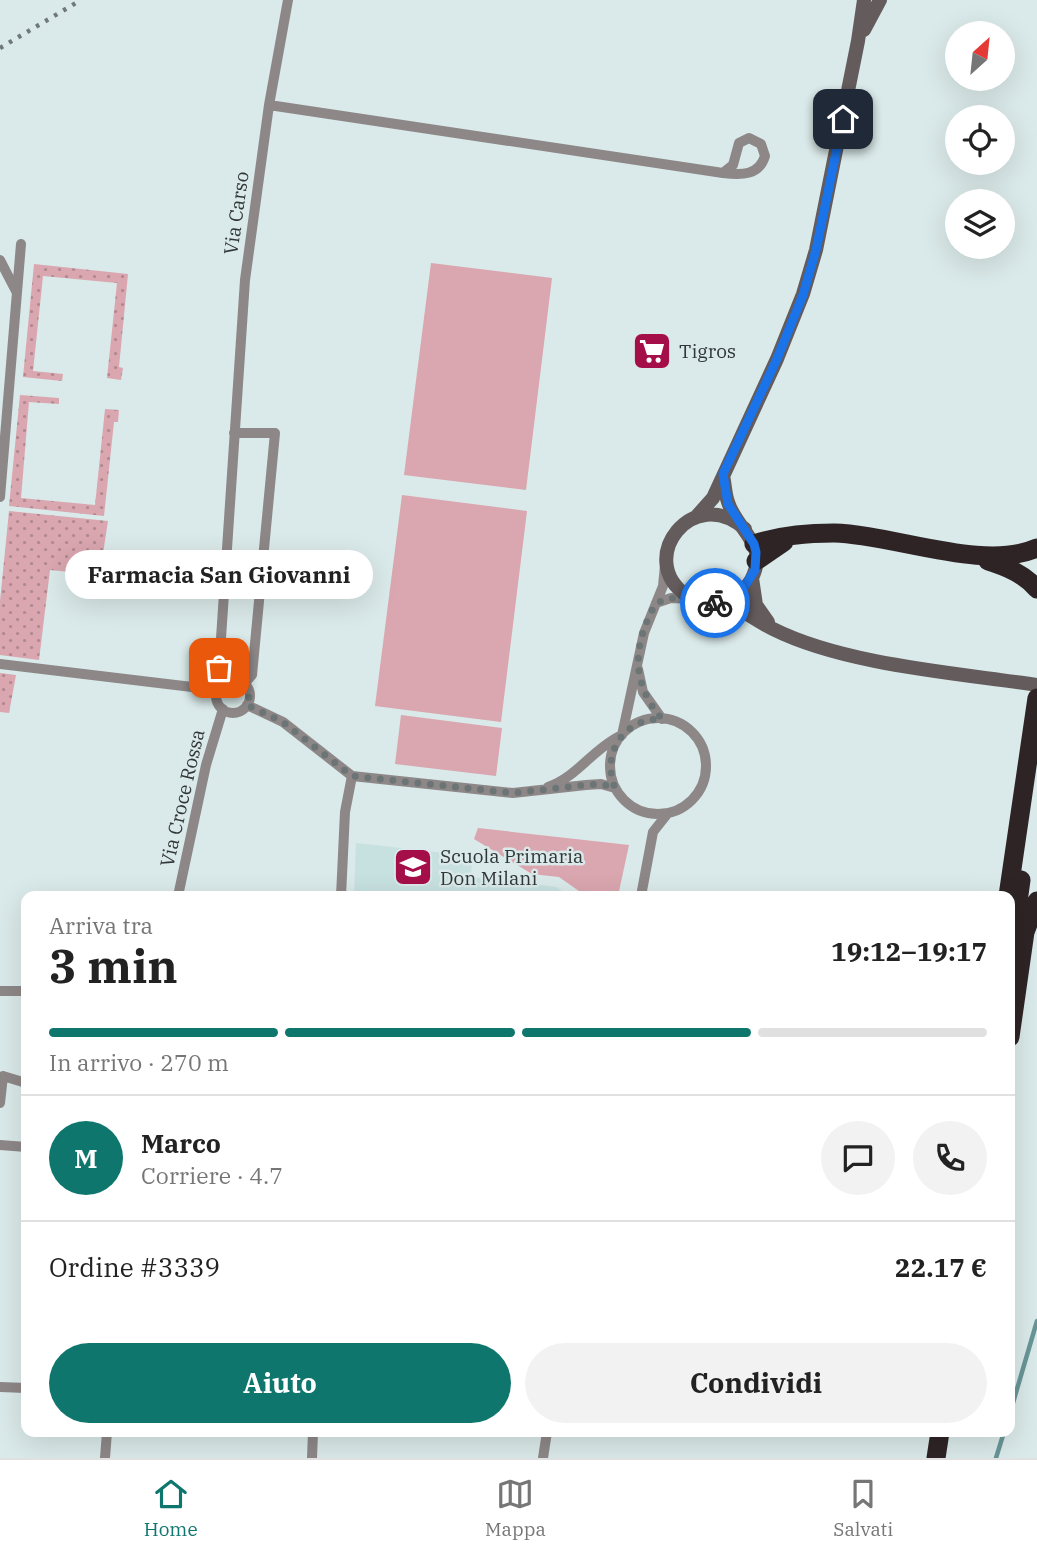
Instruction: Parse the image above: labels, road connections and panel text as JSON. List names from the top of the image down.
{
  "streets": {
    "street": ["Via Carso", "Via Croce Rossa"]
  },
  "crossings": [
    ["Via Carso", "Via Croce Rossa"]
  ],
  "places": {
    "supermarket": ["Tigros"],
    "other": ["Farmacia San Giovanni"],
    "school or university": ["Scuola Primaria Don Milani"]
  },
  "north": "top right",
  "page": {
    "bubble": "Farmacia San Giovanni",
    "heading": ["3 min", "Arriva tra", "19:12–19:17"],
    "panel": [
      "Marco",
      "Corriere · 4.7",
      "Ordine #3339",
      "22.17 €"
    ],
    "bar": "In arrivo · 270 m",
    "round": "M",
    "buttons": ["Aiuto", "Condividi"],
    "tabs": ["Home", "Mappa", "Salvati"]
  }
}
